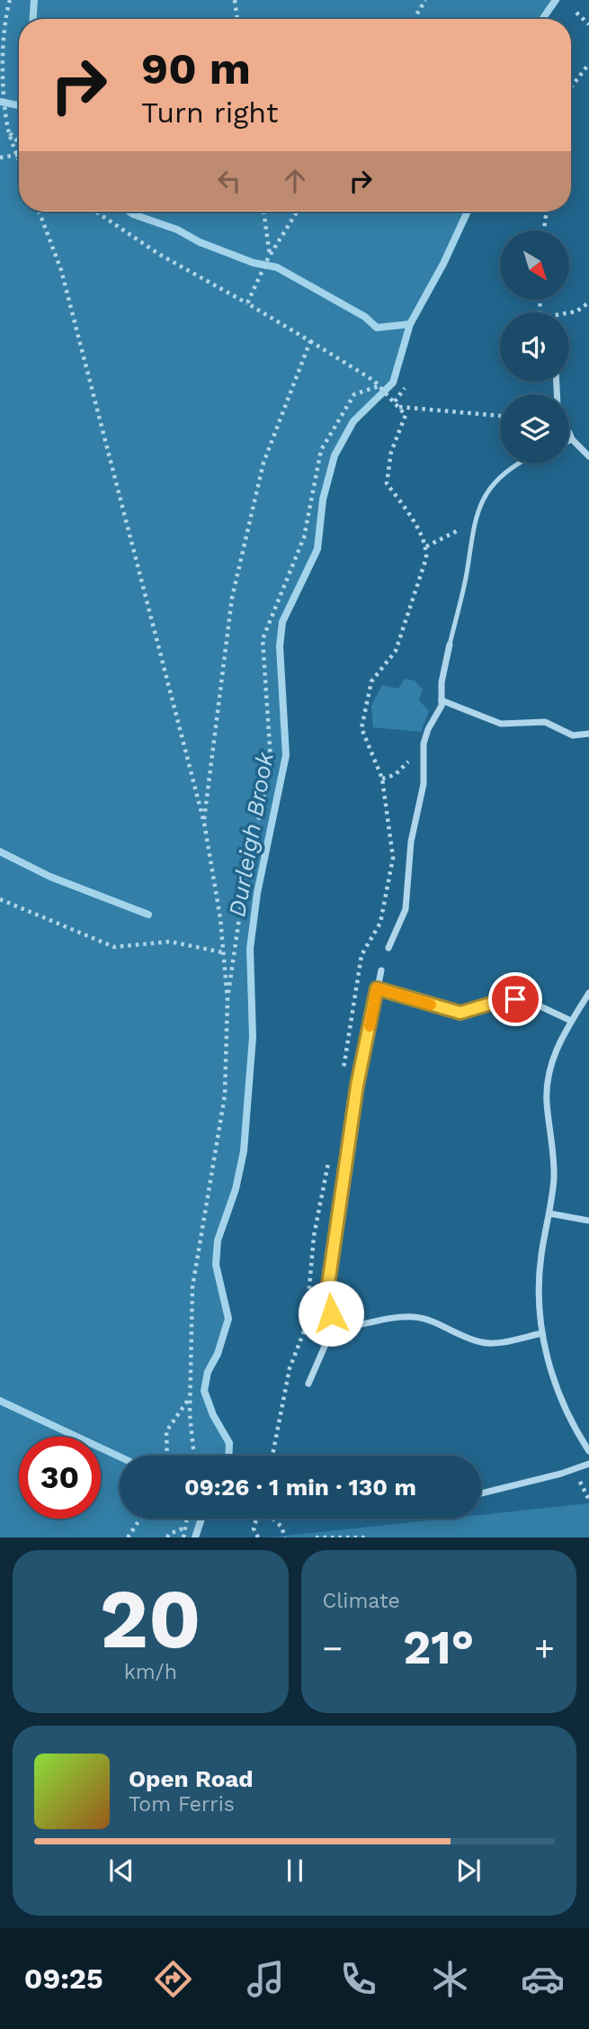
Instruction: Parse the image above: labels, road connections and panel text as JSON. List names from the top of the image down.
{
  "water": ["Durleigh Brook"],
  "north": "bottom right",
  "page": {
    "turn": ["90 m", "Turn right"],
    "limit": "30",
    "trip": "09:26 · 1 min · 130 m",
    "tile": [
      ["20", "km/h"],
      "Climate"
    ],
    "heat": ["−", "21°", "+"],
    "song": ["Open Road", "Tom Ferris"],
    "tabs": "09:25"
  }
}
